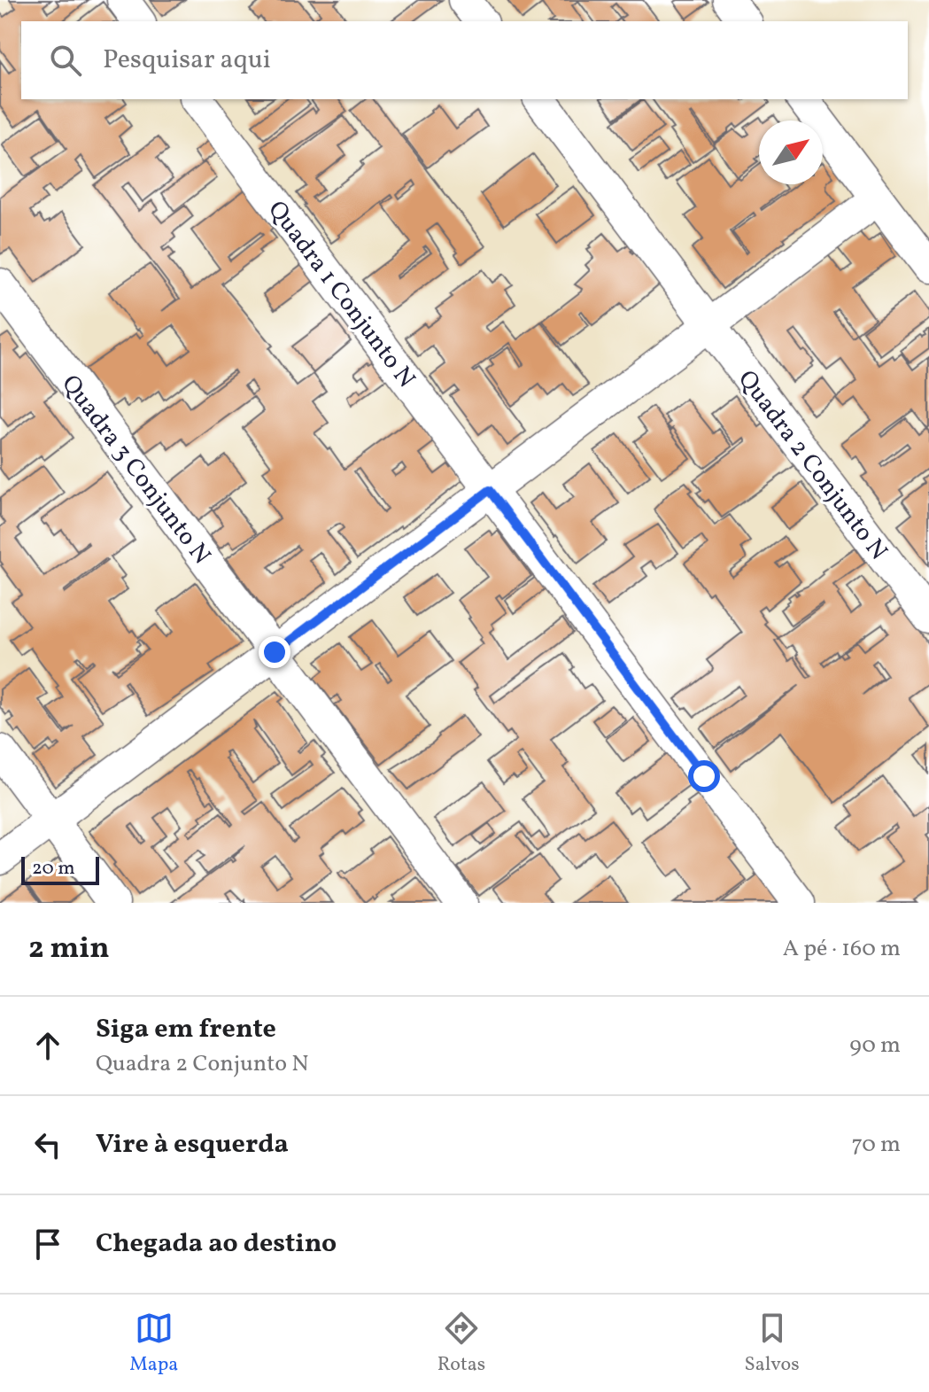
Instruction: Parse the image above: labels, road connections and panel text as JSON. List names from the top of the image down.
{
  "streets": {
    "street": ["Quadra 1 Conjunto N", "Quadra 2 Conjunto N", "Quadra 3 Conjunto N"]
  },
  "scale_bar": "20 m",
  "north": "top right",
  "page": {
    "search": "Pesquisar aqui",
    "scale": "20 m",
    "heading": ["2 min", "A pé · 160 m"],
    "list": [
      ["Siga em frente", "Quadra 2 Conjunto N", "90 m"],
      ["Vire à esquerda", "70 m"],
      "Chegada ao destino"
    ],
    "nav": ["Mapa", "Rotas", "Salvos"]
  }
}
